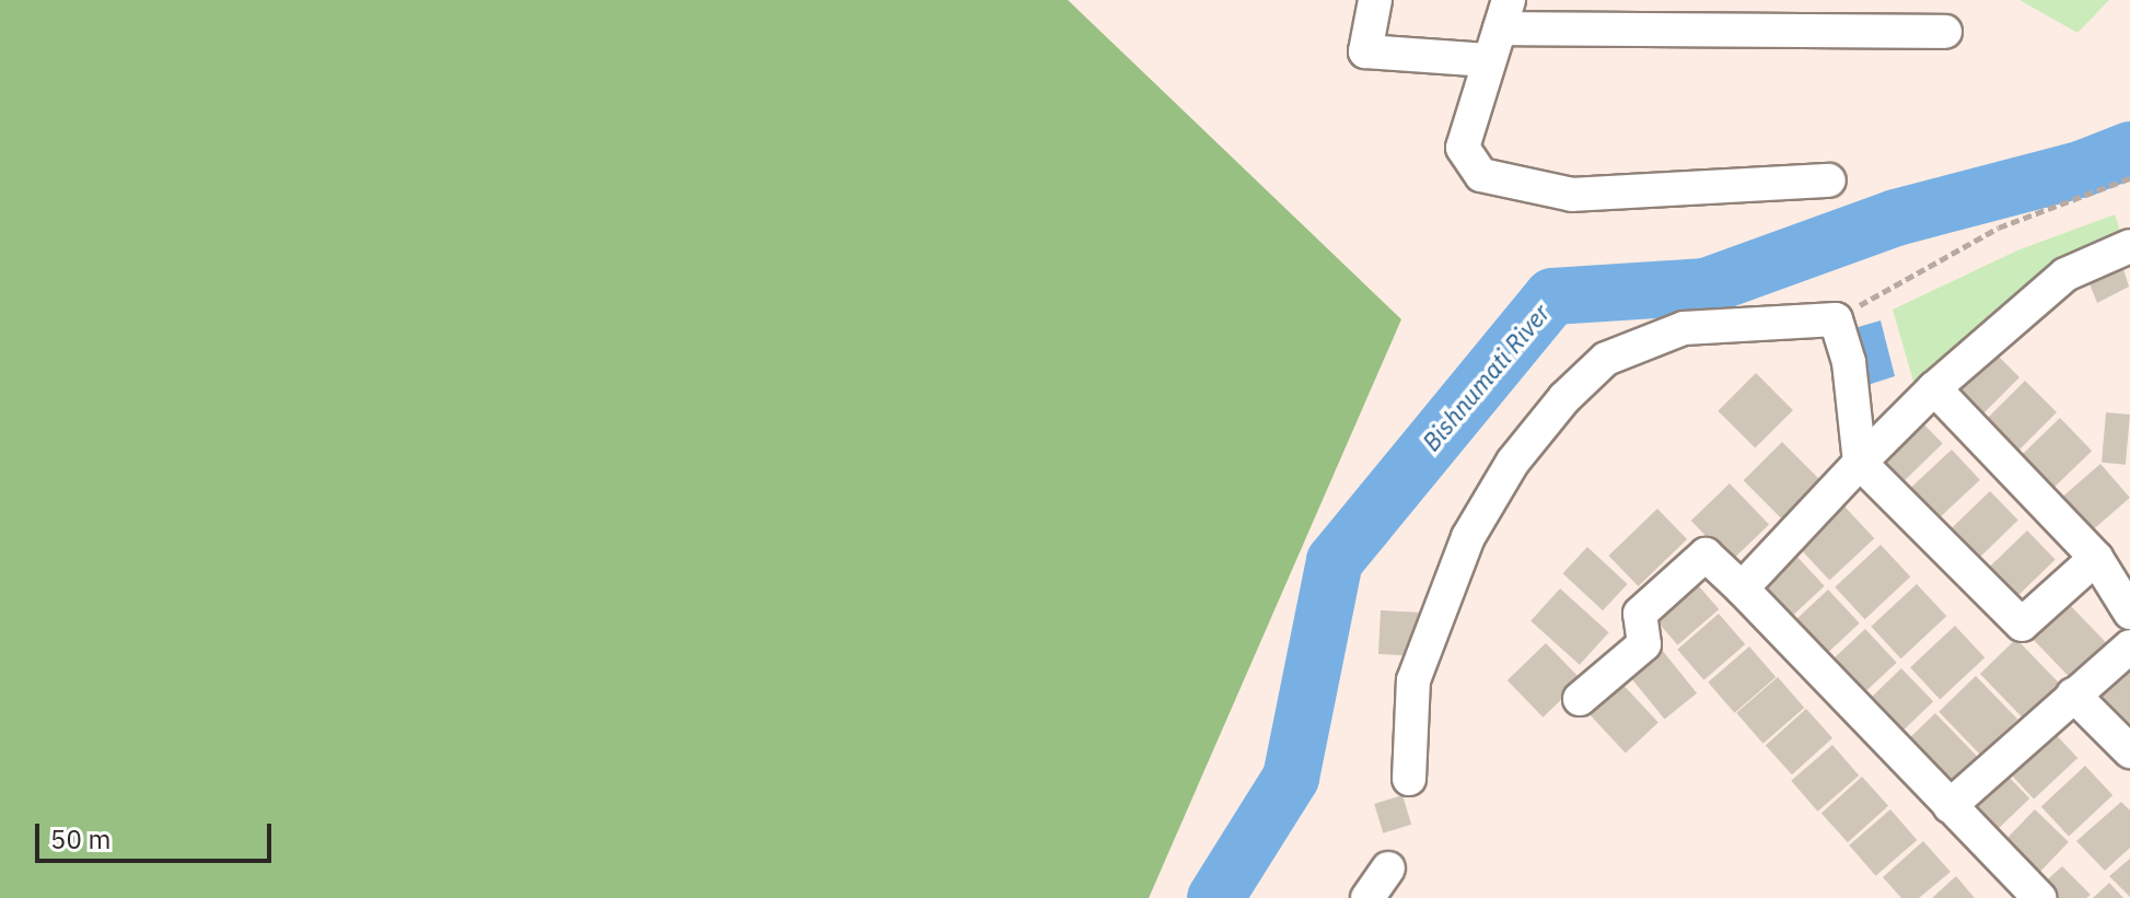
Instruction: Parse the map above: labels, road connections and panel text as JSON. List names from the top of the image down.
{
  "water": ["Bishnumati River"],
  "scale_bar": "50 m"
}
